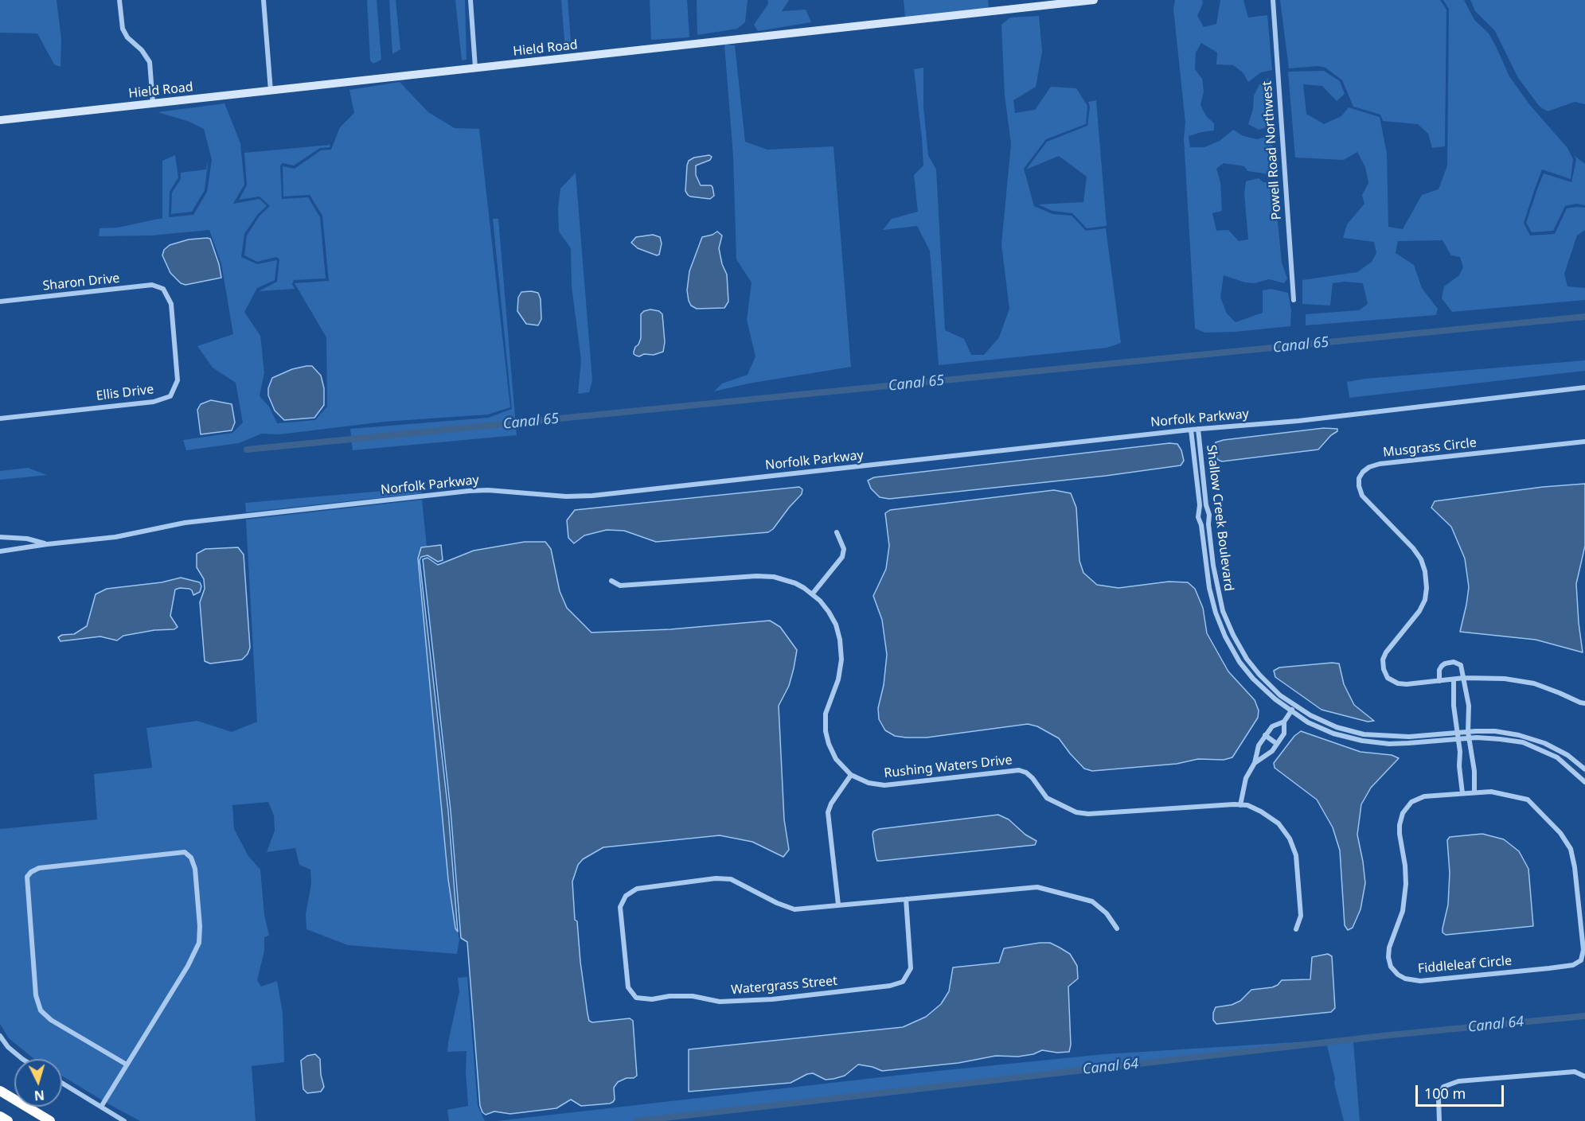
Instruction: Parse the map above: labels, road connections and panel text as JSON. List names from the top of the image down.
{
  "streets": {
    "street": [
      "Hield Road",
      "Powell Road Northwest",
      "Sharon Drive",
      "Ellis Drive",
      "Norfolk Parkway",
      "Musgrass Circle",
      "Shallow Creek Boulevard",
      "Rushing Waters Drive",
      "Fiddleleaf Circle",
      "Watergrass Street"
    ]
  },
  "crossings": [
    ["Sharon Drive", "Ellis Drive"],
    ["Norfolk Parkway", "Shallow Creek Boulevard"]
  ],
  "water": ["Canal 65", "Canal 64"],
  "scale_bar": "100 m",
  "north": "bottom"
}
